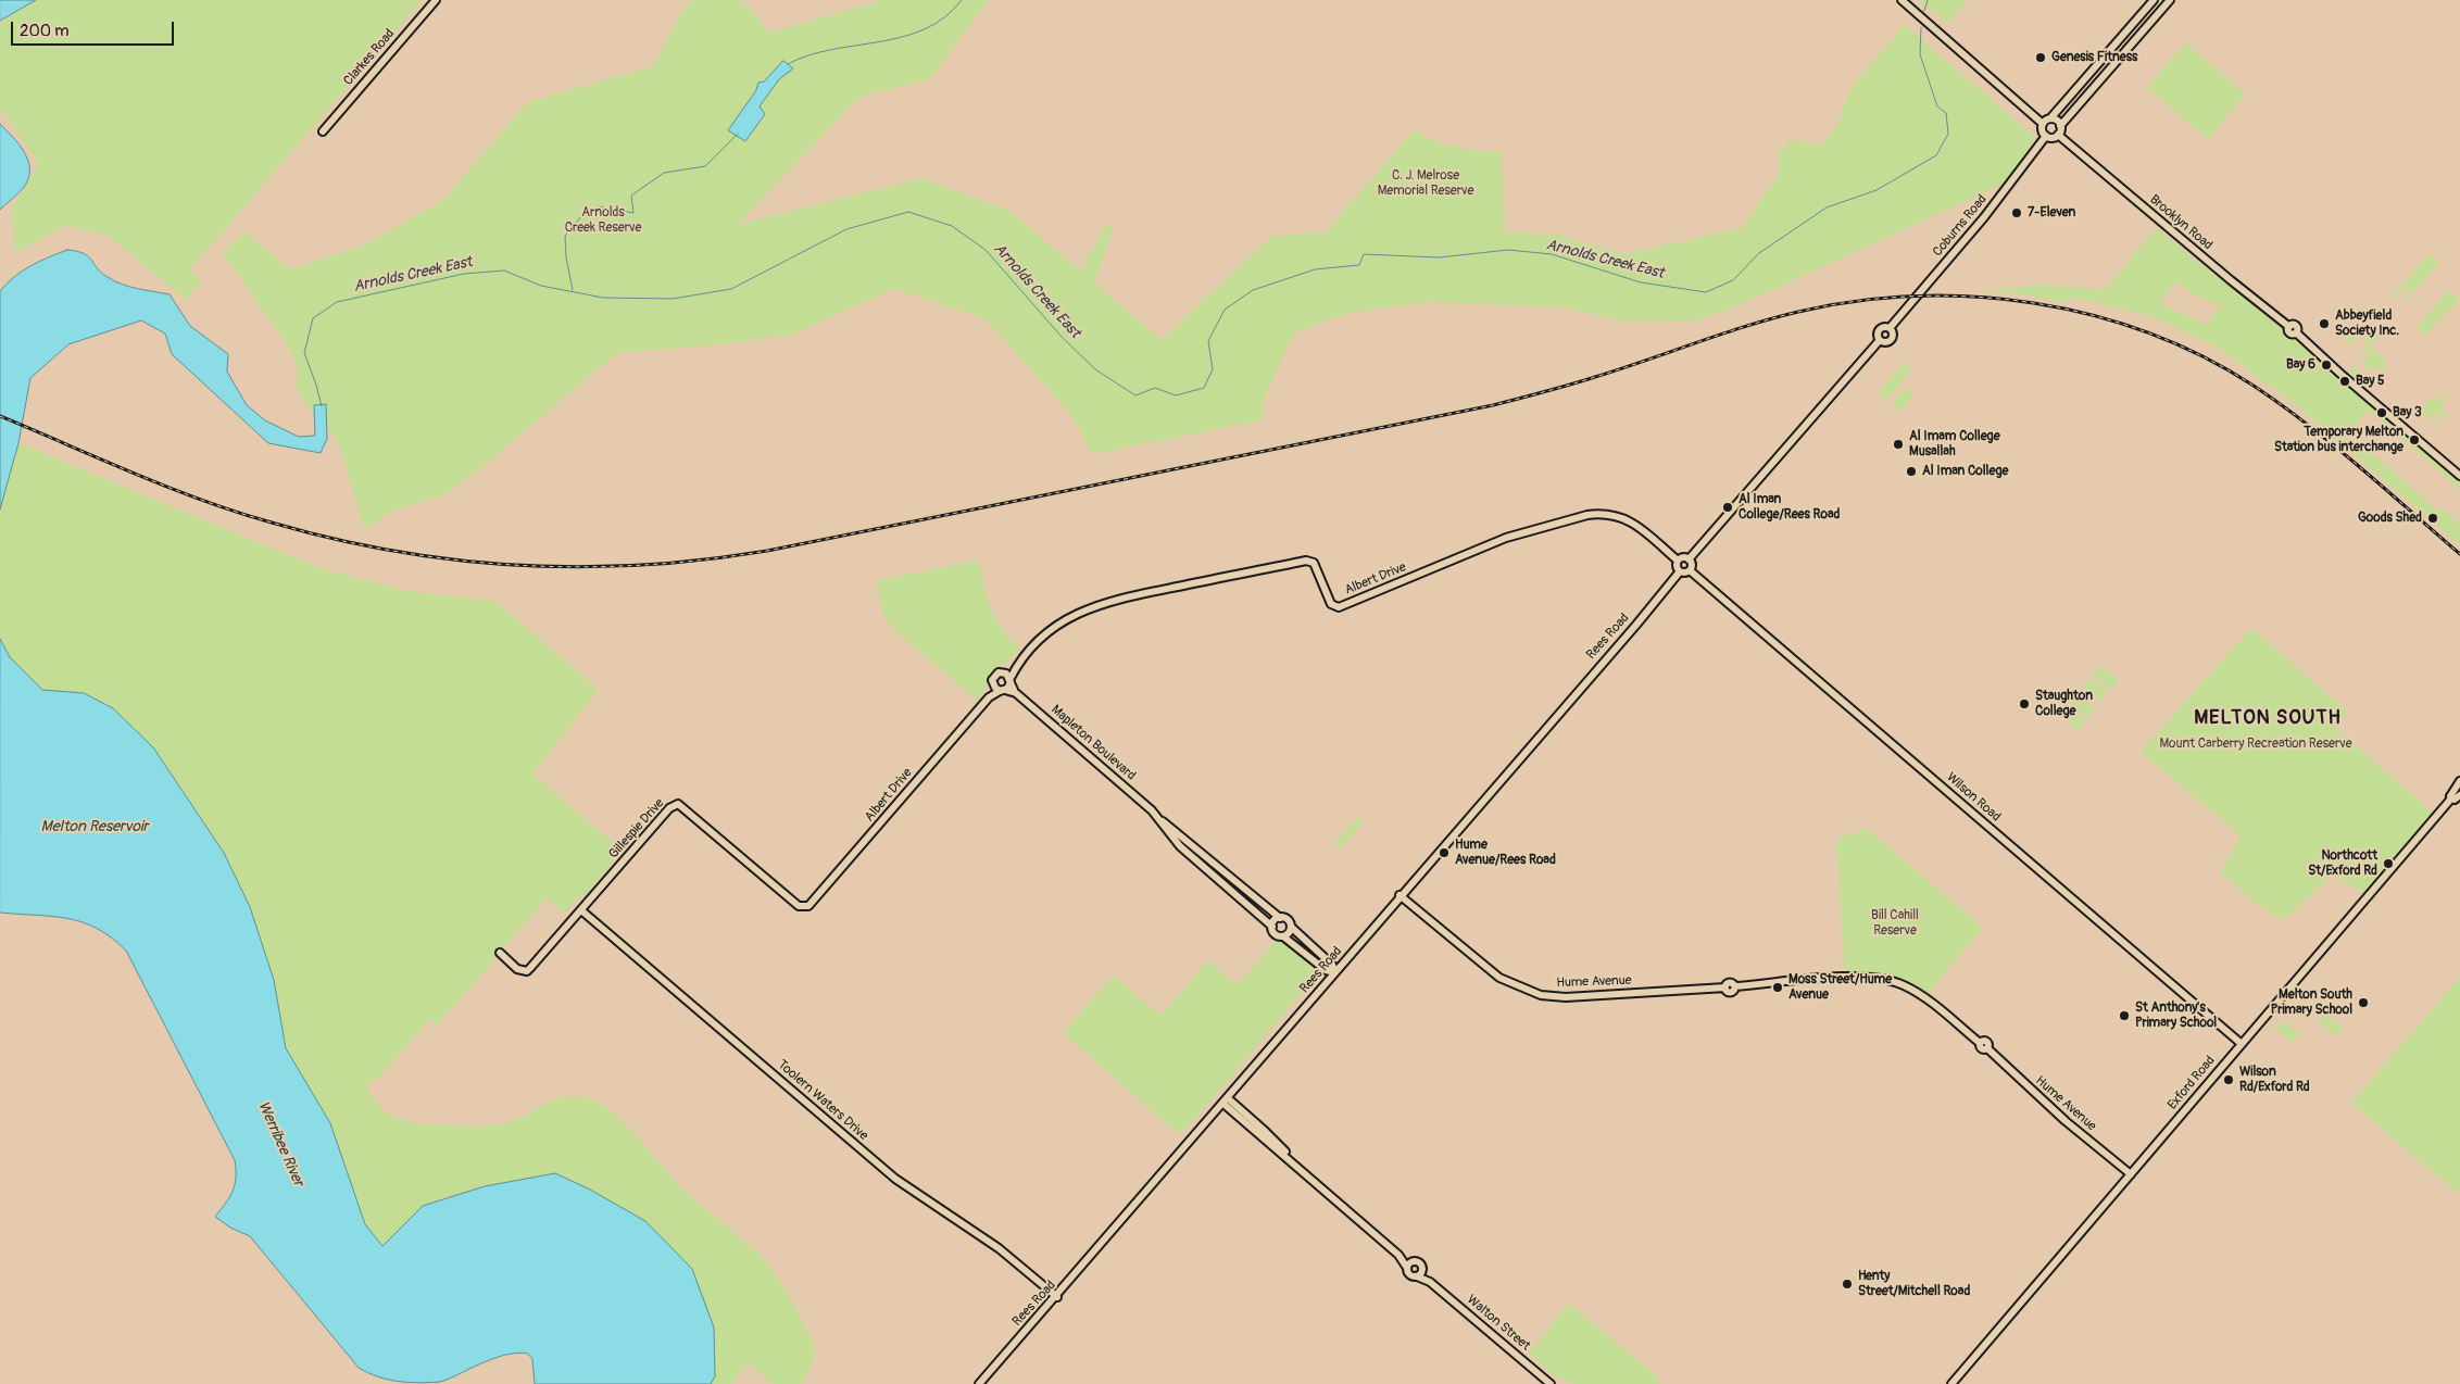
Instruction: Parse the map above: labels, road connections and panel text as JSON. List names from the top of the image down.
{
  "streets": {
    "street": [
      "Clarkes Road",
      "Brooklyn Road",
      "Coburns Road",
      "Albert Drive",
      "Rees Road",
      "Mapleton Boulevard",
      "Wilson Road",
      "Gillespie Drive",
      "Hume Avenue",
      "Exford Road",
      "Toolern Waters Drive",
      "Walton Street"
    ]
  },
  "crossings": [
    ["Brooklyn Road", "Coburns Road"],
    ["Coburns Road", "Albert Drive"],
    ["Coburns Road", "Rees Road"],
    ["Coburns Road", "Wilson Road"],
    ["Albert Drive", "Rees Road"],
    ["Albert Drive", "Mapleton Boulevard"],
    ["Albert Drive", "Wilson Road"],
    ["Albert Drive", "Gillespie Drive"],
    ["Rees Road", "Wilson Road"],
    ["Rees Road", "Hume Avenue"],
    ["Rees Road", "Toolern Waters Drive"],
    ["Wilson Road", "Exford Road"],
    ["Gillespie Drive", "Toolern Waters Drive"],
    ["Hume Avenue", "Exford Road"]
  ],
  "districts": ["MELTON SOUTH"],
  "water": ["Arnolds Creek East", "Melton Reservoir", "Werribee River"],
  "parks": [
    "C. J. Melrose Memorial Reserve",
    "Arnolds Creek Reserve",
    "Mount Carberry Recreation Reserve",
    "Bill Cahill Reserve"
  ],
  "places": [
    "Genesis Fitness",
    "7-Eleven",
    "Abbeyfield Society Inc.",
    "Bay 6",
    "Bay 5",
    "Bay 3",
    "Temporary Melton Station bus interchange",
    "Al Imam College Musallah",
    "Al Iman College",
    "Al Iman College/Rees Road",
    "Goods Shed",
    "Staughton College",
    "Hume Avenue/Rees Road",
    "Northcott St/Exford Rd",
    "Moss Street/Hume Avenue",
    "Melton South Primary School",
    "St Anthony's Primary School",
    "Wilson Rd/Exford Rd",
    "Henty Street/Mitchell Road"
  ],
  "scale_bar": "200 m"
}
